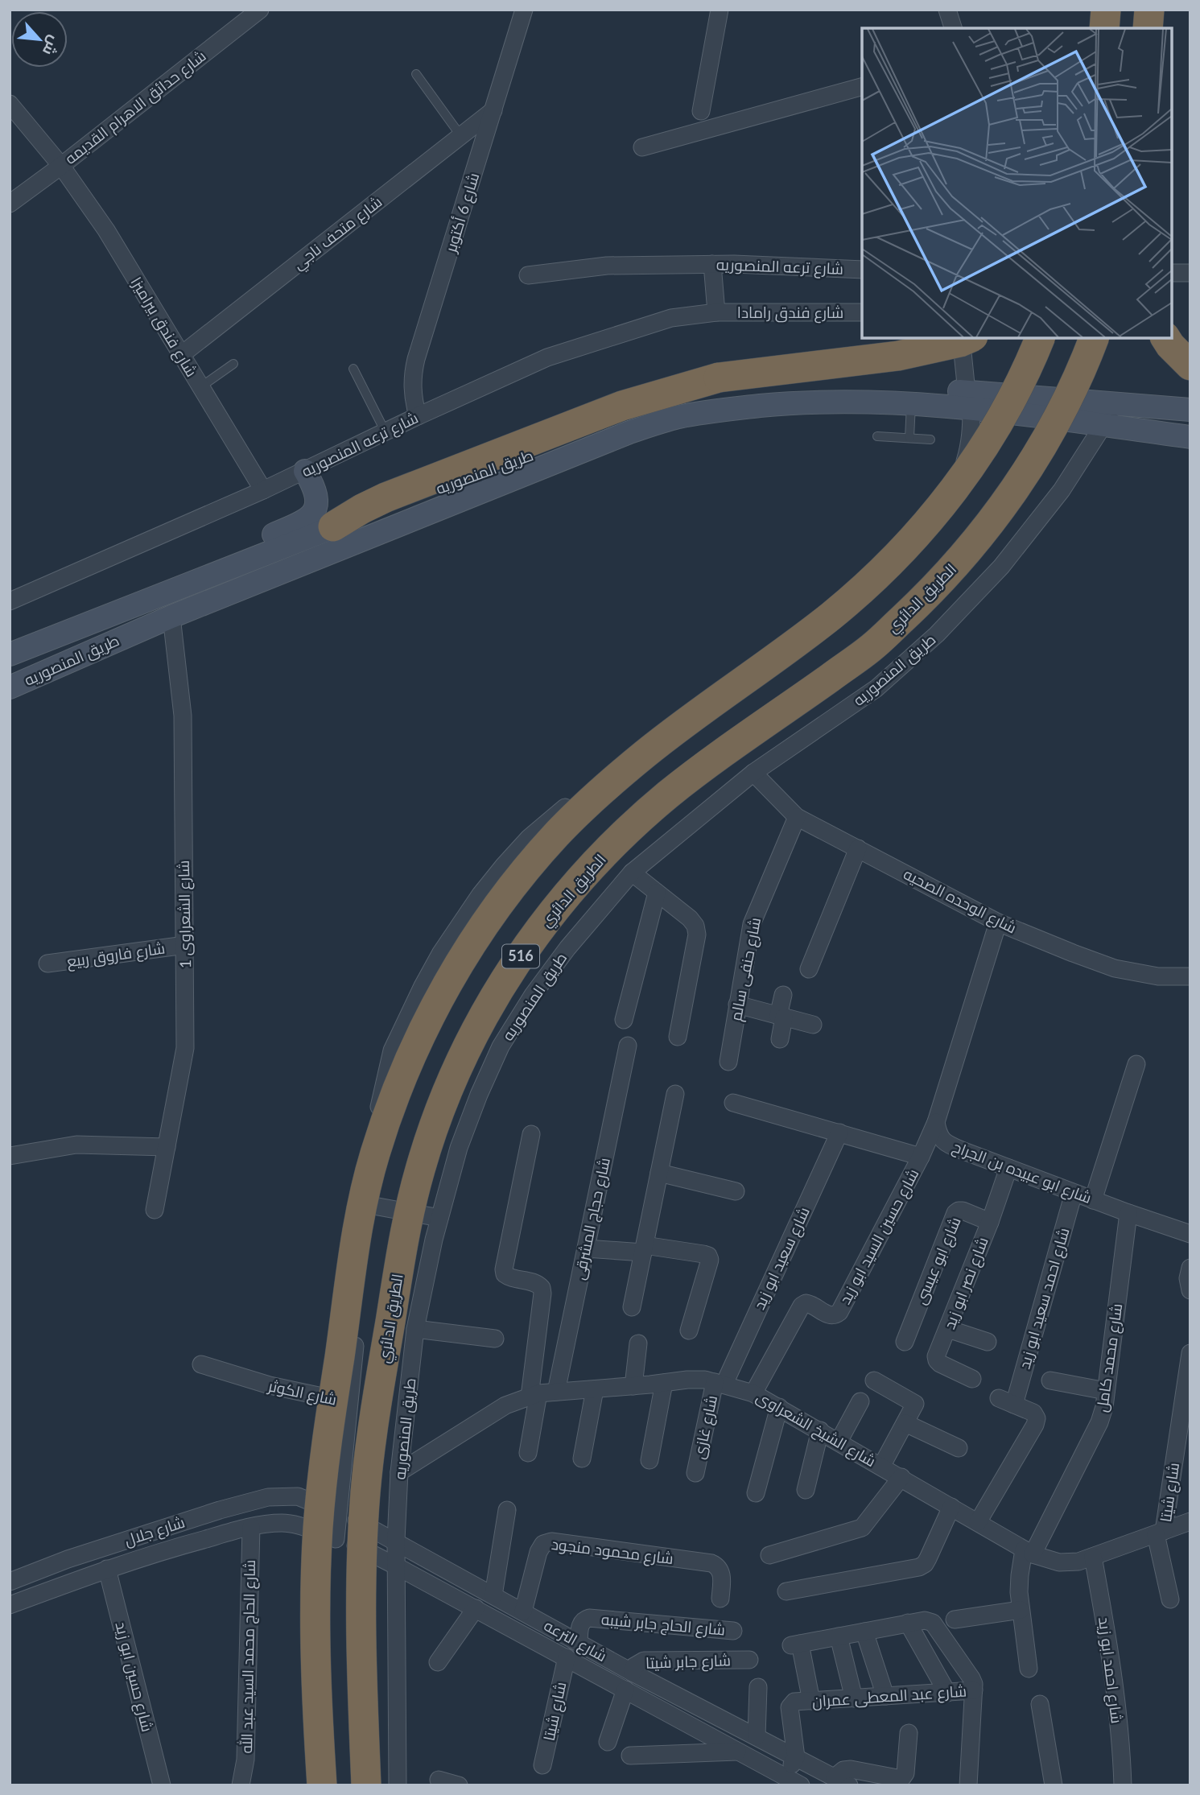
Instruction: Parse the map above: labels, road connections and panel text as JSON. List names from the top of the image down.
{
  "streets": {
    "highway": ["الطريق الدائري", "516"],
    "main road": ["طريق المنصوريه"],
    "street": [
      "شارع حدائق الاهرام القديمه",
      "شارع 6 أكتوبر",
      "شارع متحف ناجي",
      "شارع ترعه المنصوريه",
      "شارع فندق رامادا",
      "شارع فندق بيراميزا",
      "شارع الوحده الصحيه",
      "شارع الشعراوى 1",
      "شارع فاروق ربيع",
      "شارع حنفى سالم",
      "شارع ابو عبيده بن الجراح",
      "شارع حجاج المشرقى",
      "شارع حسين السيد ابو زيد",
      "شارع سعيد ابو زيد",
      "شارع ابو عيسى",
      "شارع نصر ابو زيد",
      "شارع احمد سعيد ابو زيد",
      "شارع محمد كامل",
      "شارع الكوثر",
      "شارع غازى",
      "شارع الشيخ الشعراوى",
      "شارع شيتا",
      "شارع جلال",
      "شارع محمود منجود",
      "شارع الحاج جابر شيبه",
      "شارع الترعه",
      "شارع الحاج محمد السيد عبد الله",
      "شارع جابر شيتا",
      "شارع احمد ابو زيد",
      "شارع حسين ابو زيد",
      "شارع عبد المعطى عمران"
    ]
  },
  "crossings": [
    ["شارع حدائق الاهرام القديمه", "شارع فندق بيراميزا"],
    ["شارع 6 أكتوبر", "شارع متحف ناجي"],
    ["شارع 6 أكتوبر", "شارع ترعه المنصوريه"],
    ["شارع متحف ناجي", "شارع فندق بيراميزا"],
    ["شارع ترعه المنصوريه", "شارع فندق رامادا"],
    ["شارع ترعه المنصوريه", "شارع فندق بيراميزا"],
    ["طريق المنصوريه", "شارع الوحده الصحيه"],
    ["طريق المنصوريه", "شارع الشعراوى 1"],
    ["طريق المنصوريه", "شارع الكوثر"],
    ["طريق المنصوريه", "شارع الشيخ الشعراوى"],
    ["طريق المنصوريه", "شارع الترعه"],
    ["شارع الوحده الصحيه", "شارع حنفى سالم"],
    ["شارع الشعراوى 1", "شارع فاروق ربيع"],
    ["شارع ابو عبيده بن الجراح", "شارع حسين السيد ابو زيد"],
    ["شارع ابو عبيده بن الجراح", "شارع نصر ابو زيد"],
    ["شارع ابو عبيده بن الجراح", "شارع احمد سعيد ابو زيد"],
    ["شارع ابو عبيده بن الجراح", "شارع محمد كامل"],
    ["شارع حجاج المشرقى", "شارع الشيخ الشعراوى"],
    ["شارع حسين السيد ابو زيد", "شارع الشيخ الشعراوى"],
    ["شارع سعيد ابو زيد", "شارع غازى"],
    ["شارع سعيد ابو زيد", "شارع الشيخ الشعراوى"],
    ["شارع ابو عيسى", "شارع نصر ابو زيد"],
    ["شارع احمد سعيد ابو زيد", "شارع الشيخ الشعراوى"],
    ["شارع محمد كامل", "شارع الشيخ الشعراوى"],
    ["شارع غازى", "شارع الشيخ الشعراوى"],
    ["شارع الشيخ الشعراوى", "شارع شيتا"],
    ["شارع الشيخ الشعراوى", "شارع احمد ابو زيد"],
    ["شارع شيتا", "شارع الترعه"],
    ["شارع جلال", "شارع الترعه"],
    ["شارع جلال", "شارع الحاج محمد السيد عبد الله"],
    ["شارع جلال", "شارع حسين ابو زيد"],
    ["شارع محمود منجود", "شارع الترعه"],
    ["شارع الحاج جابر شيبه", "شارع الترعه"],
    ["شارع الترعه", "شارع جابر شيتا"],
    ["شارع الترعه", "شارع عبد المعطى عمران"]
  ],
  "north": "bottom right"
}
